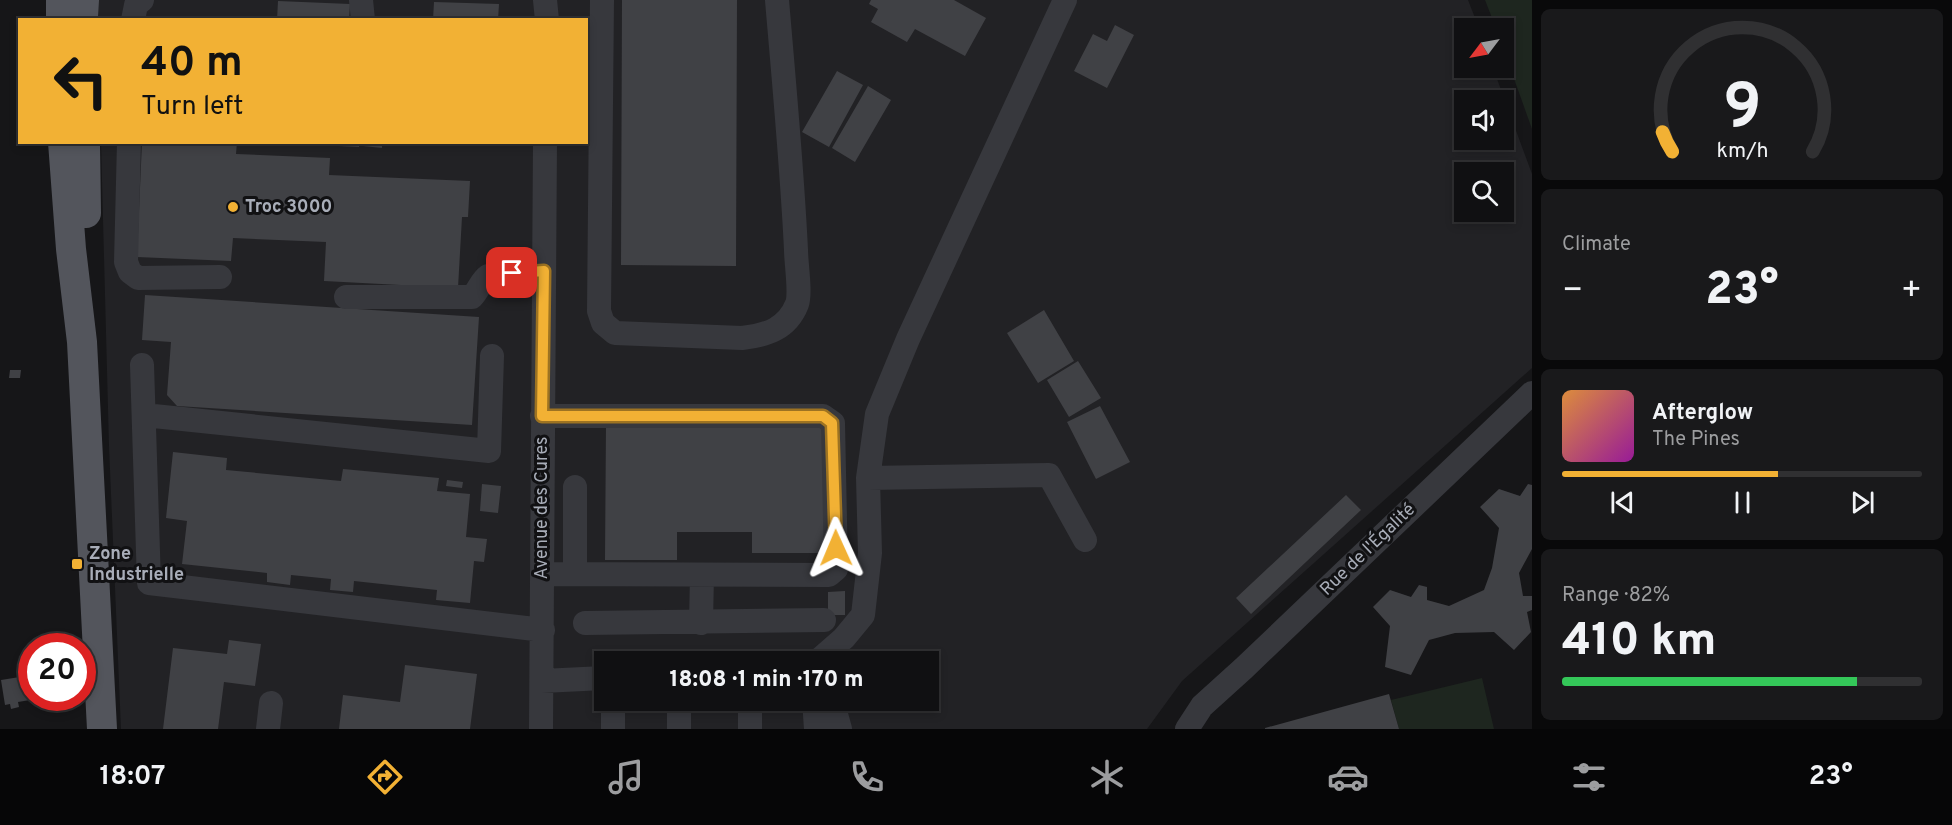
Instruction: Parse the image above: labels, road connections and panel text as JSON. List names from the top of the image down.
{
  "streets": {
    "street": ["Avenue des Cures", "Rue de l'Égalité"]
  },
  "places": {
    "other": ["Troc 3000"],
    "transit": ["Zone Industrielle"]
  },
  "north": "bottom left",
  "page": {
    "turn": ["40 m", "Turn left"],
    "tile": [
      "Climate",
      ["Range · 82%", "410 km"]
    ],
    "heat": ["−", "23°", "+"],
    "song": ["Afterglow", "The Pines"],
    "limit": "20",
    "trip": "18:08 · 1 min · 170 m",
    "tabs": ["18:07", "23°"],
    "gauge": ["9", "km/h"]
  }
}
